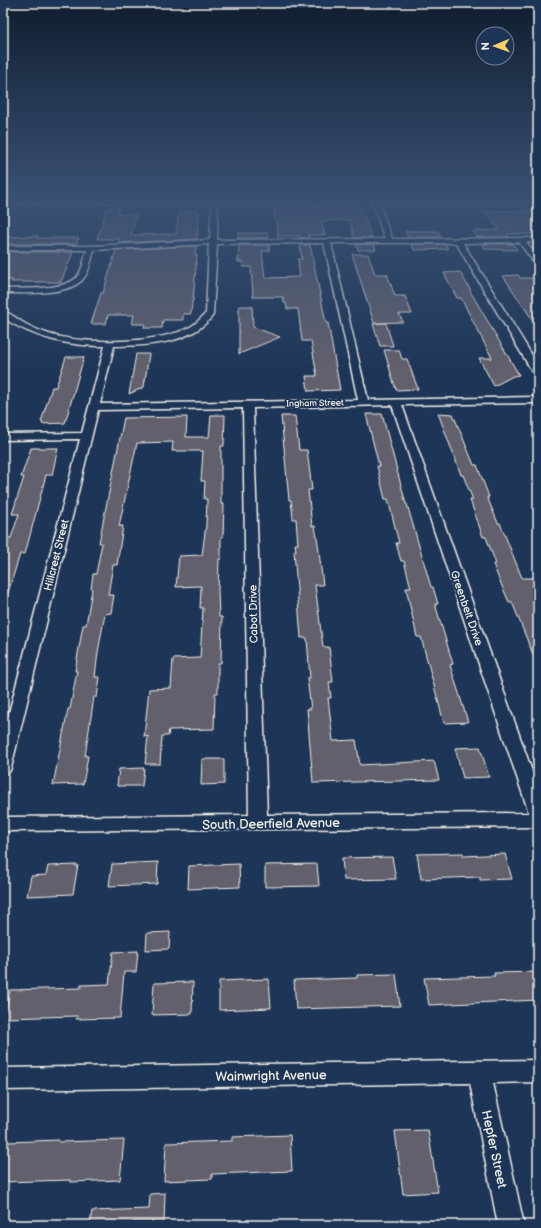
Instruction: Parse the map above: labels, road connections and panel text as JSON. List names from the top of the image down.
{
  "streets": {
    "street": [
      "Ingham Street",
      "Hillcrest Street",
      "Greenbelt Drive",
      "Cabot Drive",
      "South Deerfield Avenue",
      "Wainwright Avenue",
      "Hepfer Street"
    ]
  },
  "crossings": [
    ["Ingham Street", "Hillcrest Street"],
    ["Ingham Street", "Greenbelt Drive"],
    ["Ingham Street", "Cabot Drive"],
    ["Cabot Drive", "South Deerfield Avenue"],
    ["Wainwright Avenue", "Hepfer Street"]
  ],
  "north": "left"
}
